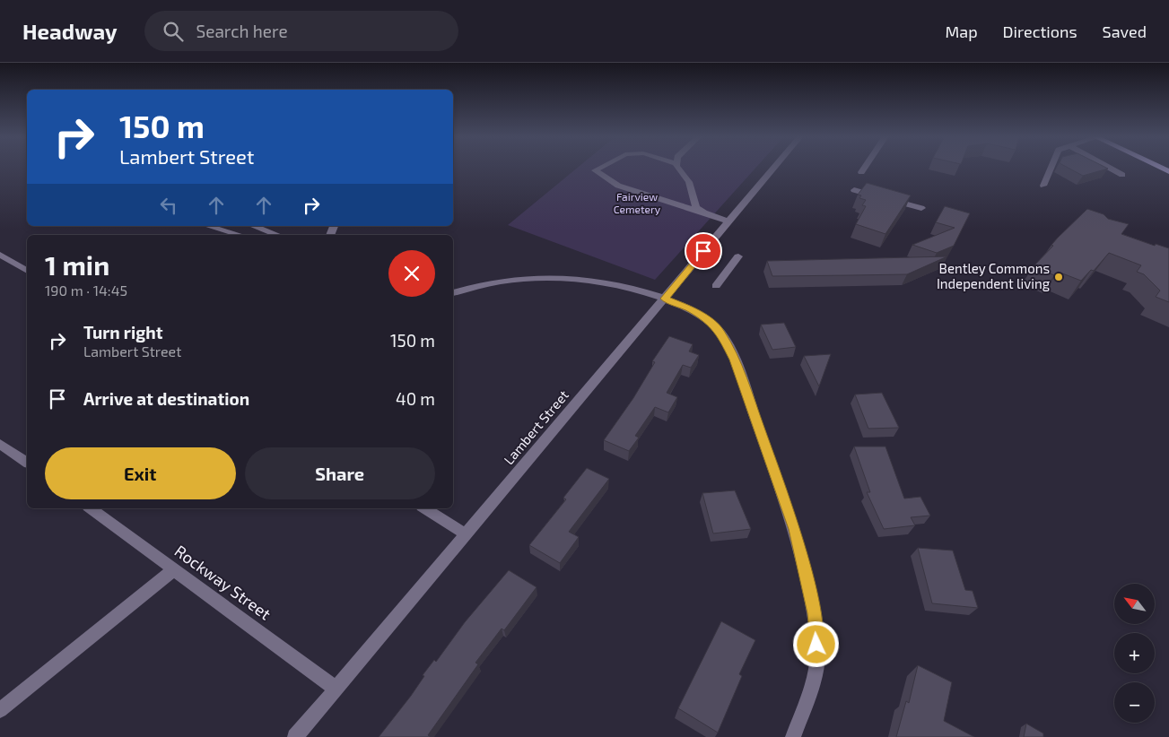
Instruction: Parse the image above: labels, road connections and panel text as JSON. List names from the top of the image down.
{
  "streets": {
    "street": ["Lambert Street", "Rockway Street"]
  },
  "crossings": [
    ["Lambert Street", "Rockway Street"]
  ],
  "parks": ["Fairview Cemetery"],
  "places": ["Bentley Commons Independent living"],
  "north": "top left",
  "page": {
    "header": "Headway",
    "search": "Search here",
    "nav": ["Map", "Directions", "Saved"],
    "turn": ["150 m", "Lambert Street"],
    "heading": ["1 min", "190 m · 14:45"],
    "list": [
      {
        "name": "Turn right",
        "note": "Lambert Street",
        "value": "150 m"
      },
      {
        "name": "Arrive at destination",
        "value": "40 m"
      }
    ],
    "buttons": ["Exit", "Share"],
    "map_buttons": ["+", "−"]
  }
}
